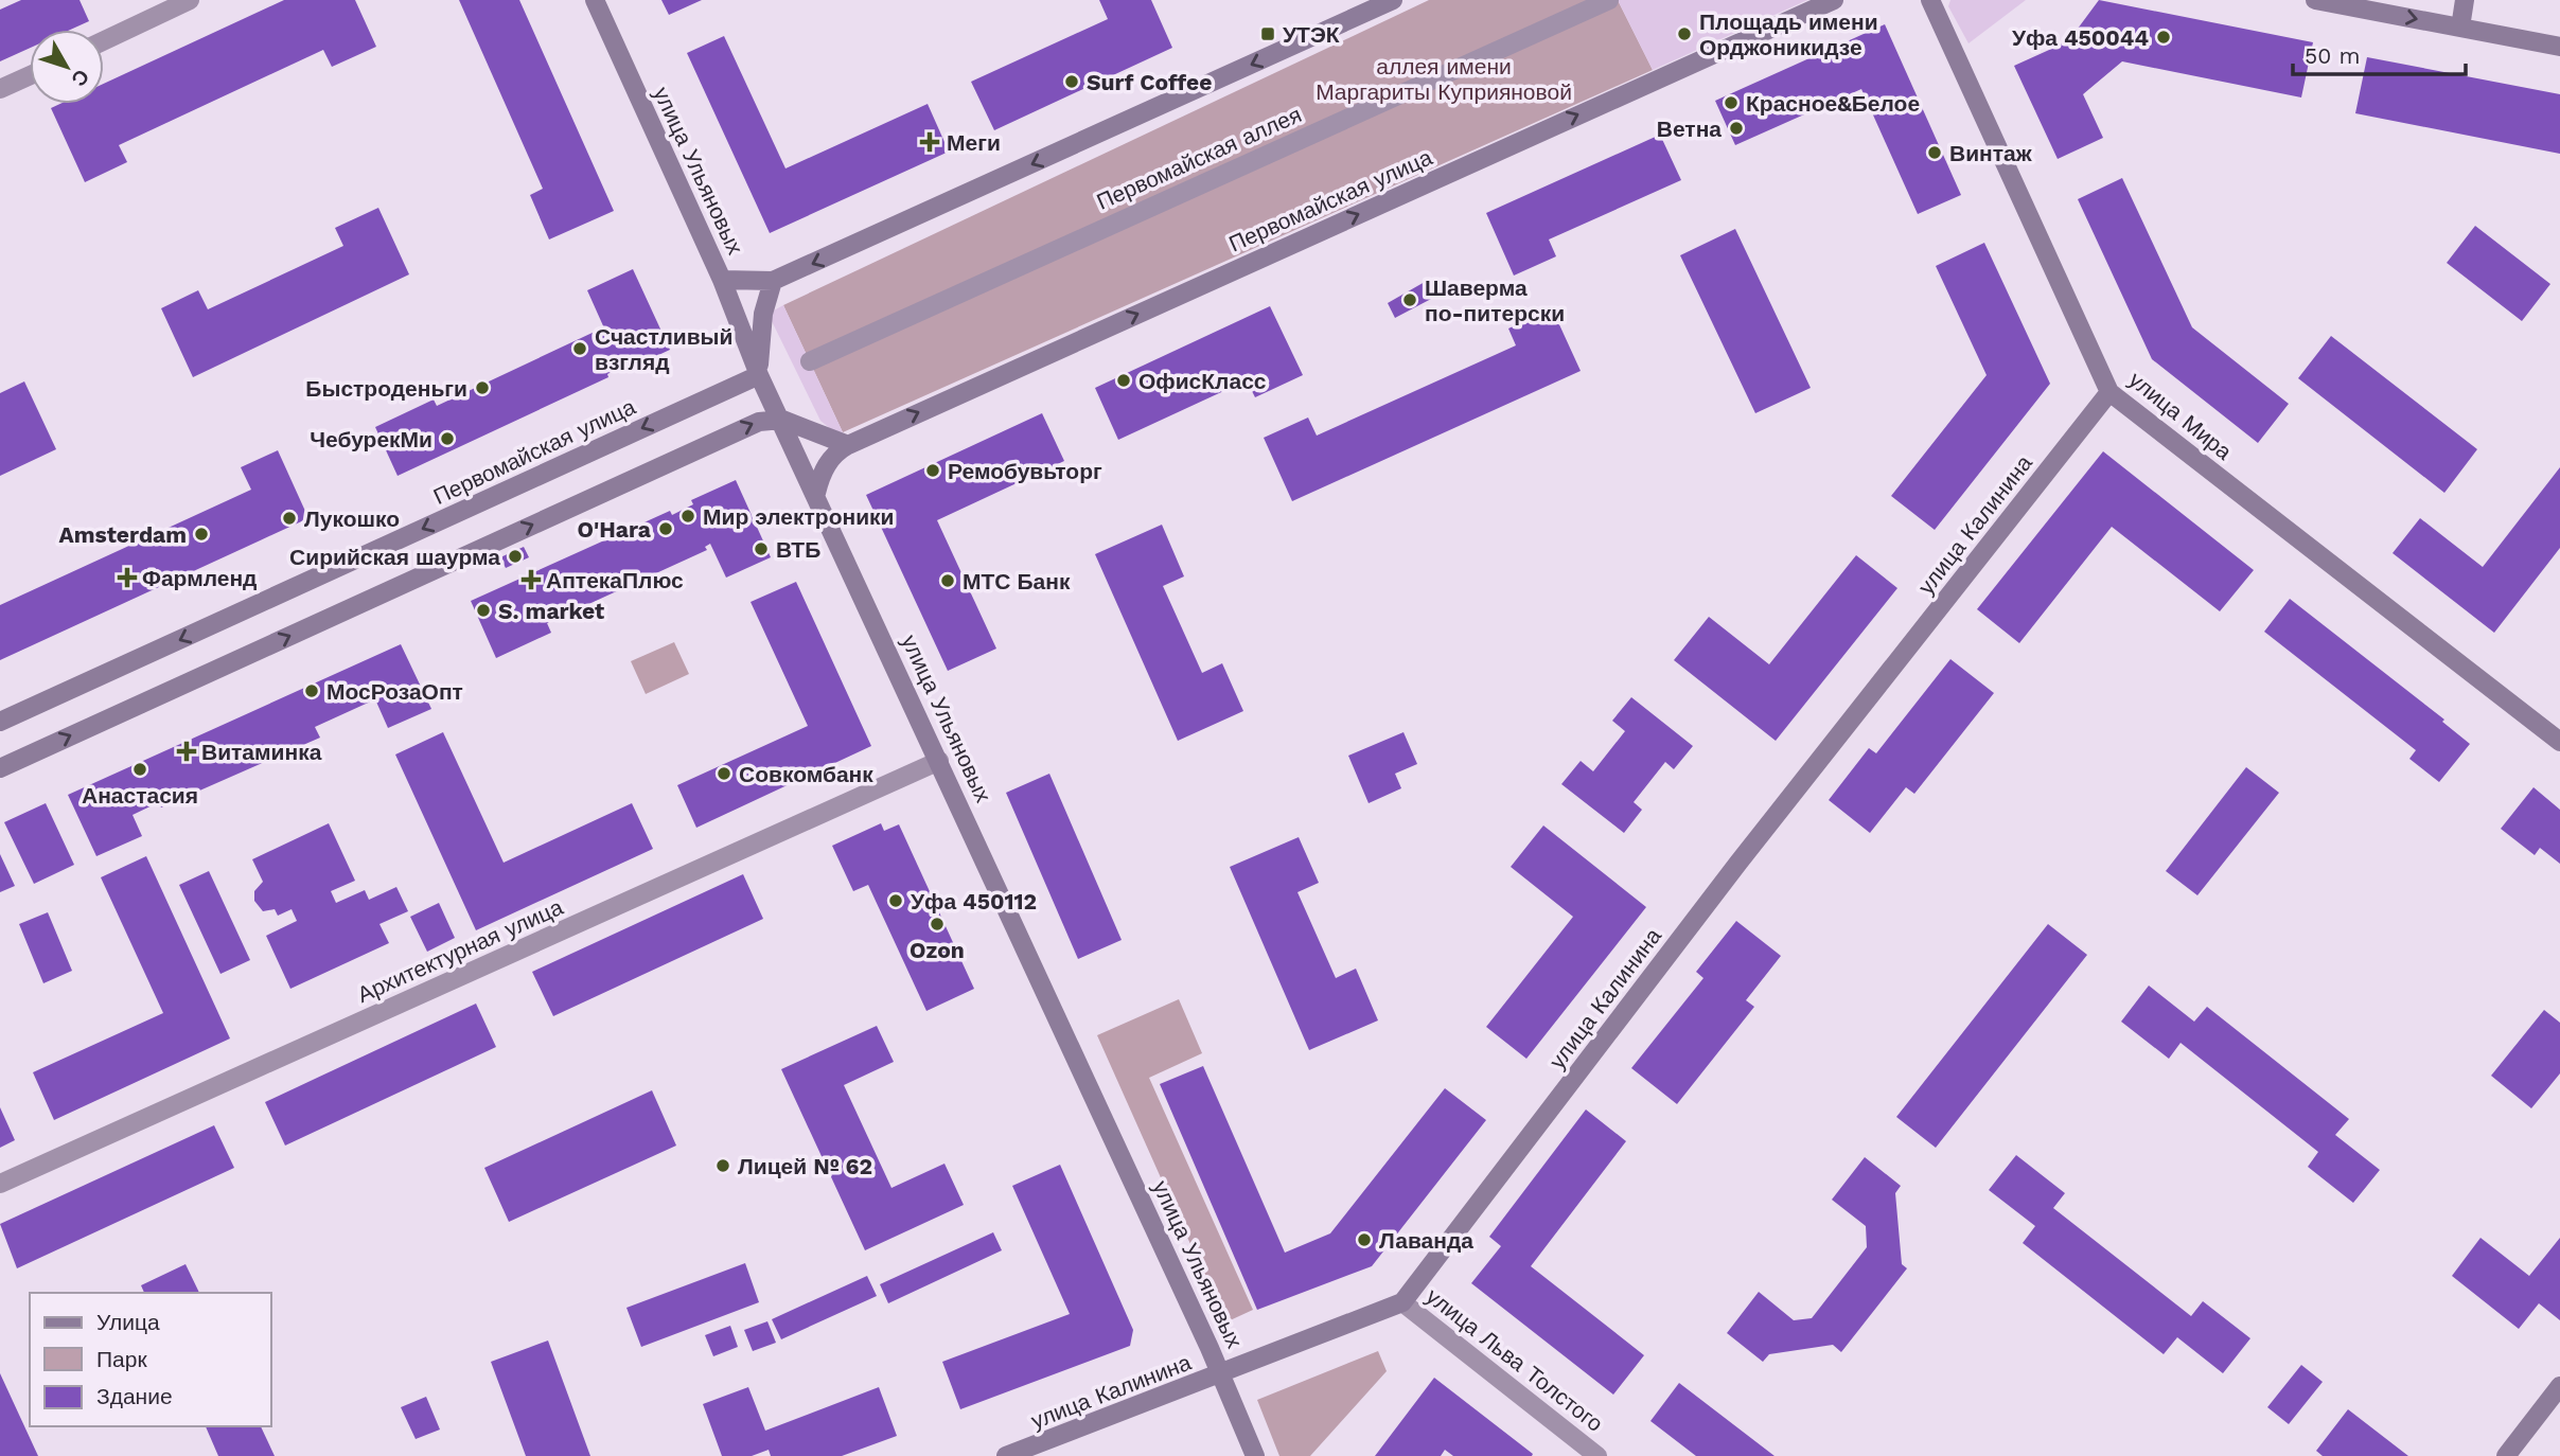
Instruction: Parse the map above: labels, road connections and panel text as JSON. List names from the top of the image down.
{
  "streets": {
    "main road": [
      "улица Ульяновых",
      "Первомайская улица",
      "улица Мира",
      "улица Калинина"
    ],
    "street": ["Первомайская аллея", "Архитектурная улица", "улица Льва Толстого"]
  },
  "crossings": [
    ["улица Ульяновых", "Первомайская улица"],
    ["улица Ульяновых", "улица Калинина"],
    ["улица Ульяновых", "Архитектурная улица"],
    ["улица Мира", "улица Калинина"],
    ["улица Калинина", "улица Льва Толстого"]
  ],
  "parks": ["аллея имени Маргариты Куприяновой"],
  "places": {
    "transit": ["УТЭК"],
    "other": [
      "Площадь имени Орджоникидзе",
      "Уфа 450044",
      "Surf Coffee",
      "Красное&Белое",
      "Ветна",
      "Винтаж",
      "Шаверма по-питерски",
      "Счастливый взгляд",
      "ОфисКласс",
      "Быстроденьги",
      "ЧебурекМи",
      "Ремобувьторг",
      "Мир электроники",
      "Лукошко",
      "O'Hara",
      "Amsterdam",
      "ВТБ",
      "Сирийская шаурма",
      "МТС Банк",
      "S. market",
      "МосРозаОпт",
      "Анастасия",
      "Совкомбанк",
      "Уфа 450112",
      "Ozon",
      "Лицей № 62",
      "Лаванда"
    ],
    "health": [
      "Меги",
      "Фармленд",
      "АптекаПлюс",
      "Витаминка"
    ]
  },
  "legend": ["Улица", "Парк", "Здание"],
  "scale_bar": "50 m",
  "north": "bottom right"
}
